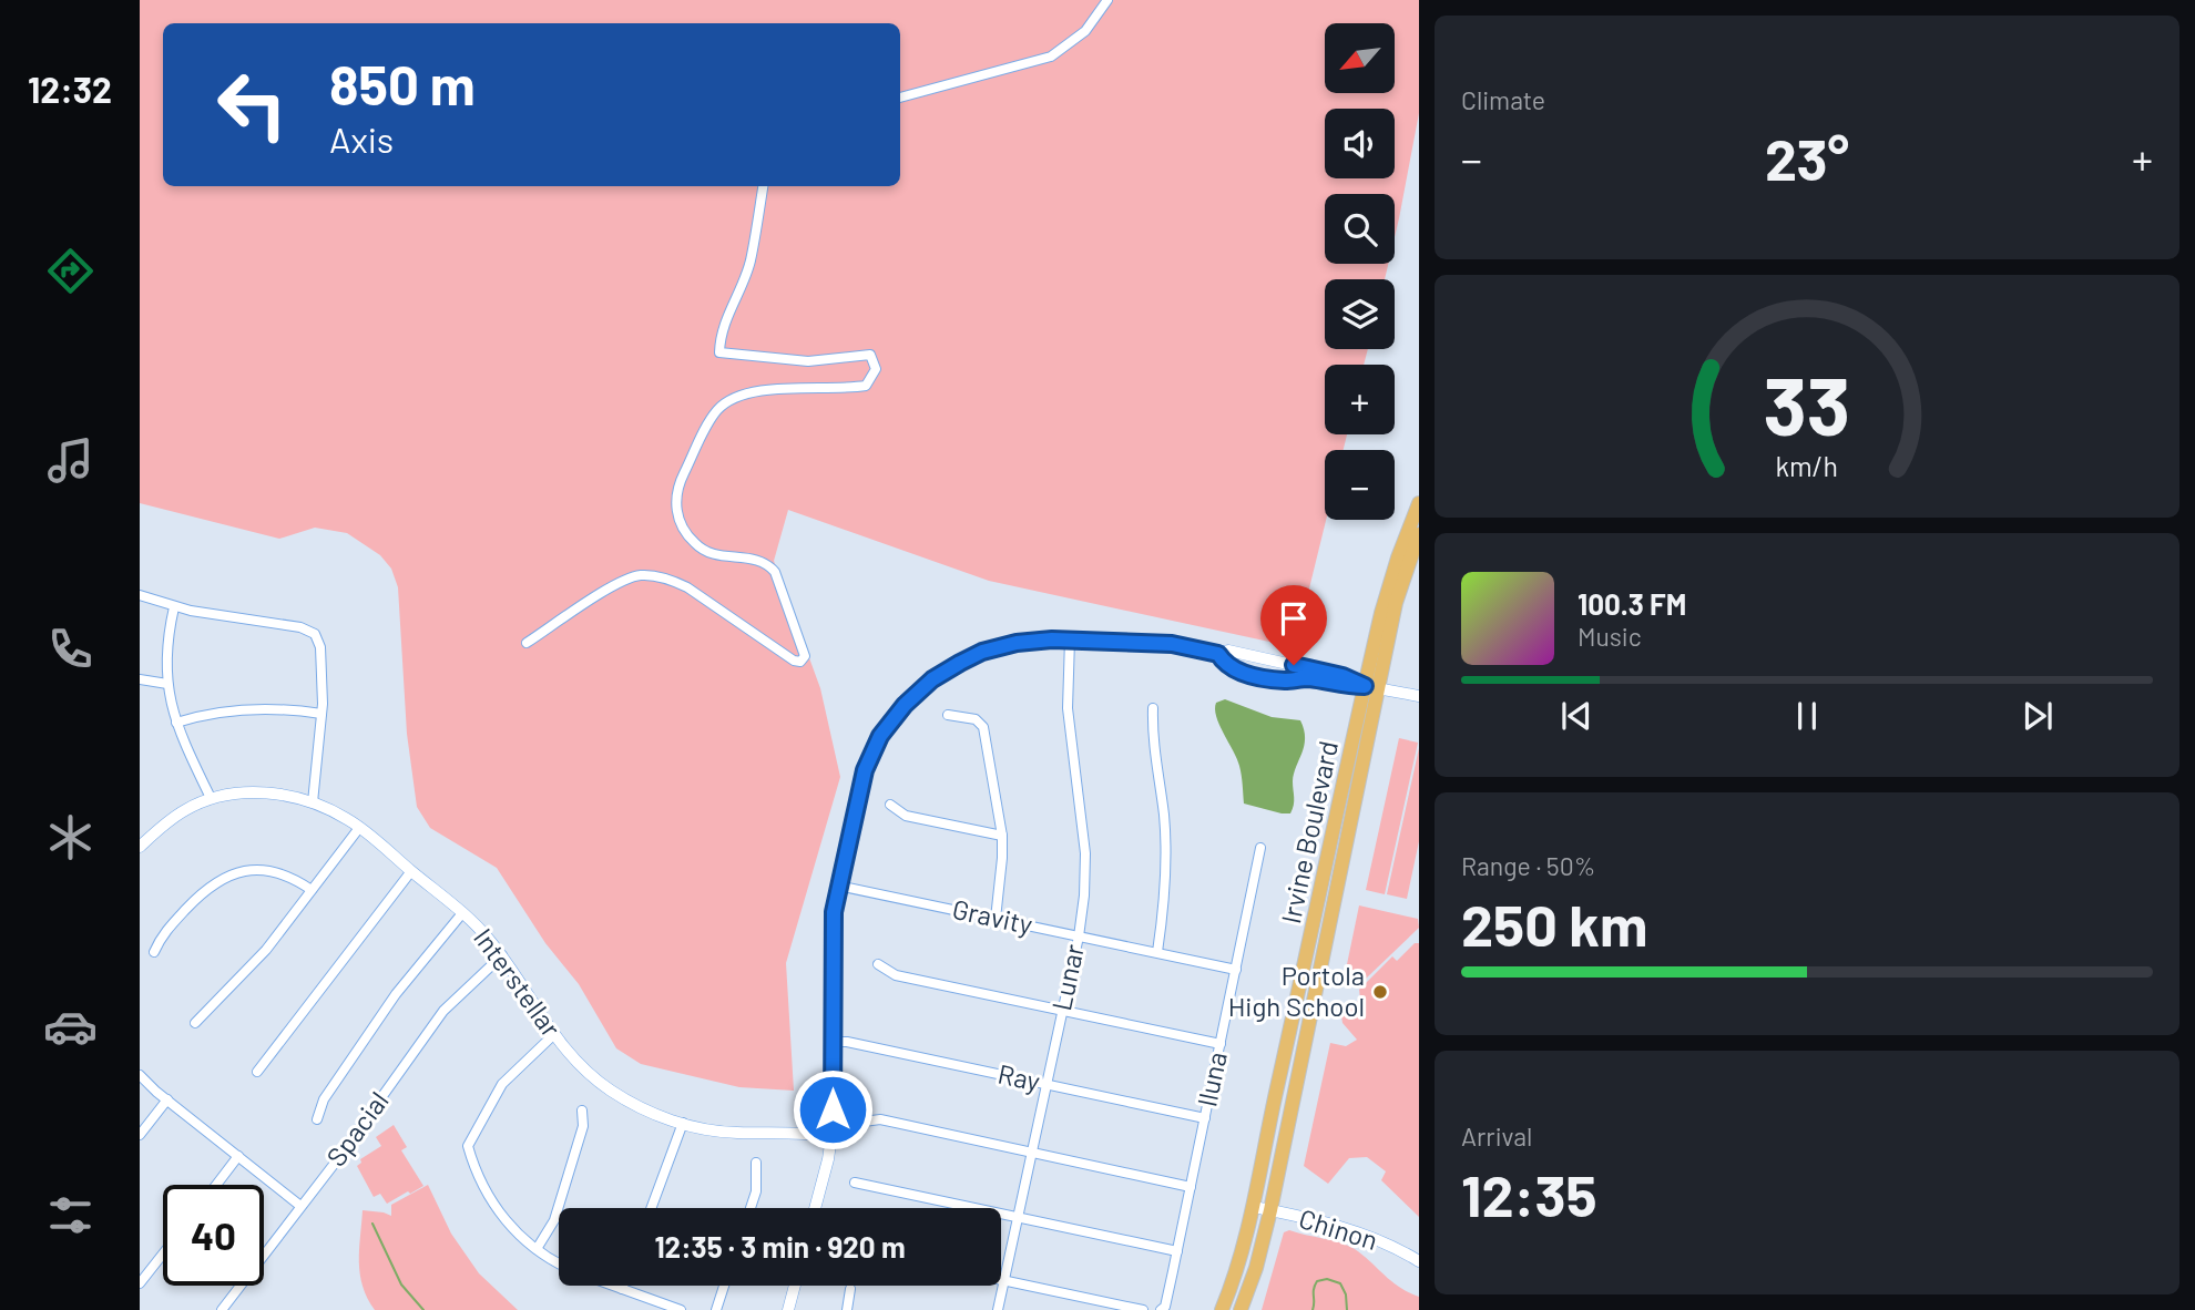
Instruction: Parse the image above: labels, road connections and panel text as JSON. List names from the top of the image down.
{
  "streets": {
    "main road": ["Irvine Boulevard"],
    "street": [
      "Gravity",
      "Lunar",
      "Interstellar",
      "Ray",
      "Iluna",
      "Spacial",
      "Chinon"
    ]
  },
  "crossings": [
    ["Irvine Boulevard", "Chinon"],
    ["Gravity", "Lunar"],
    ["Gravity", "Iluna"],
    ["Lunar", "Ray"],
    ["Interstellar", "Spacial"],
    ["Ray", "Iluna"]
  ],
  "places": ["Portola High School"],
  "north": "bottom left",
  "page": {
    "tabs": "12:32",
    "tile": [
      "Climate",
      ["Range · 50%", "250 km"],
      ["Arrival", "12:35"]
    ],
    "map_buttons": ["+", "−"],
    "turn": ["850 m", "Axis"],
    "heat": ["−", "23°", "+"],
    "song": ["100.3 FM", "Music"],
    "limit": "40",
    "trip": "12:35 · 3 min · 920 m",
    "gauge": ["33", "km/h"]
  }
}
